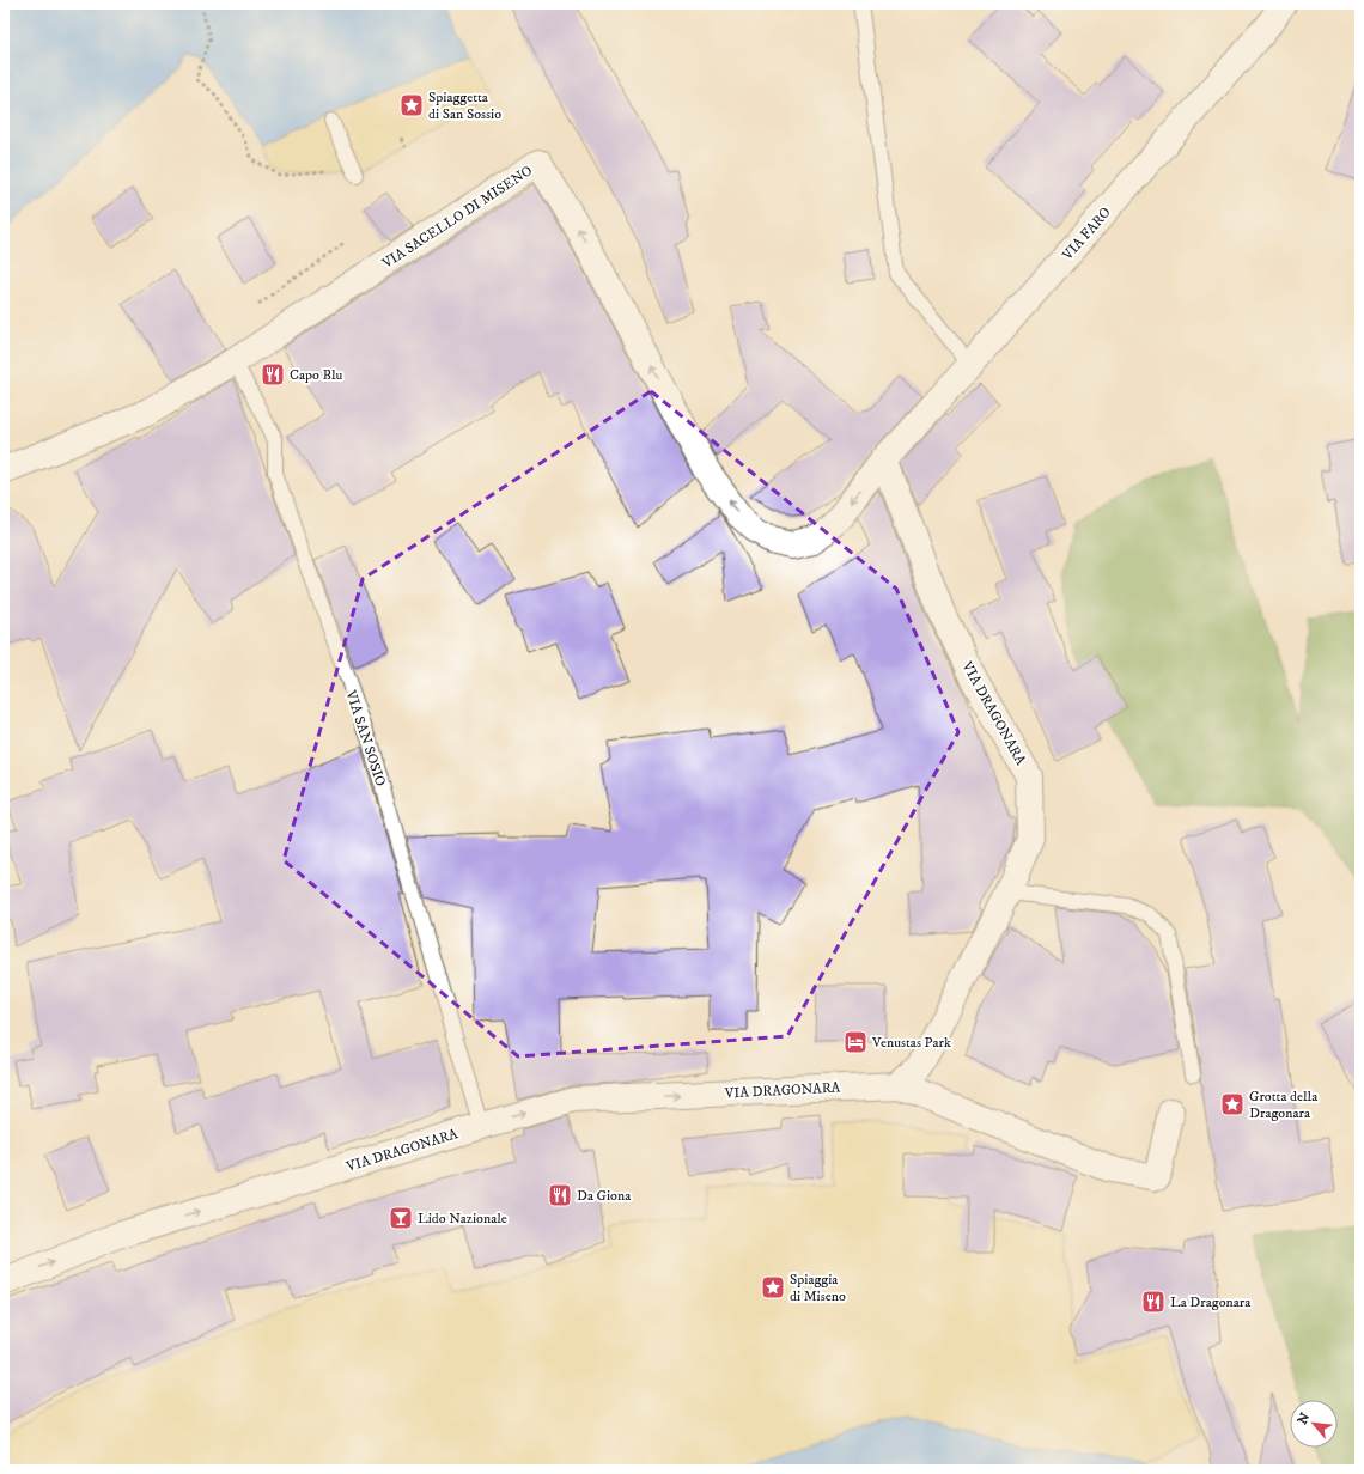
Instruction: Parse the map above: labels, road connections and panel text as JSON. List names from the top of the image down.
{
  "streets": {
    "street": ["VIA SACELLO DI MISENO", "VIA FARO", "VIA DRAGONARA"],
    "lane": ["VIA SAN SOSIO"]
  },
  "crossings": [
    ["VIA SACELLO DI MISENO", "VIA FARO"],
    ["VIA SACELLO DI MISENO", "VIA DRAGONARA"],
    ["VIA SACELLO DI MISENO", "VIA SAN SOSIO"],
    ["VIA FARO", "VIA DRAGONARA"],
    ["VIA DRAGONARA", "VIA SAN SOSIO"]
  ],
  "one_way": ["VIA DRAGONARA"],
  "places": {
    "place": ["Spiaggetta di San Sossio", "Grotta della Dragonara", "Spiaggia di Miseno"],
    "restaurant": ["Capo Blu", "Da Giona", "La Dragonara"],
    "hotel": ["Venustas Park"],
    "bar": ["Lido Nazionale"]
  },
  "north": "top left"
}
